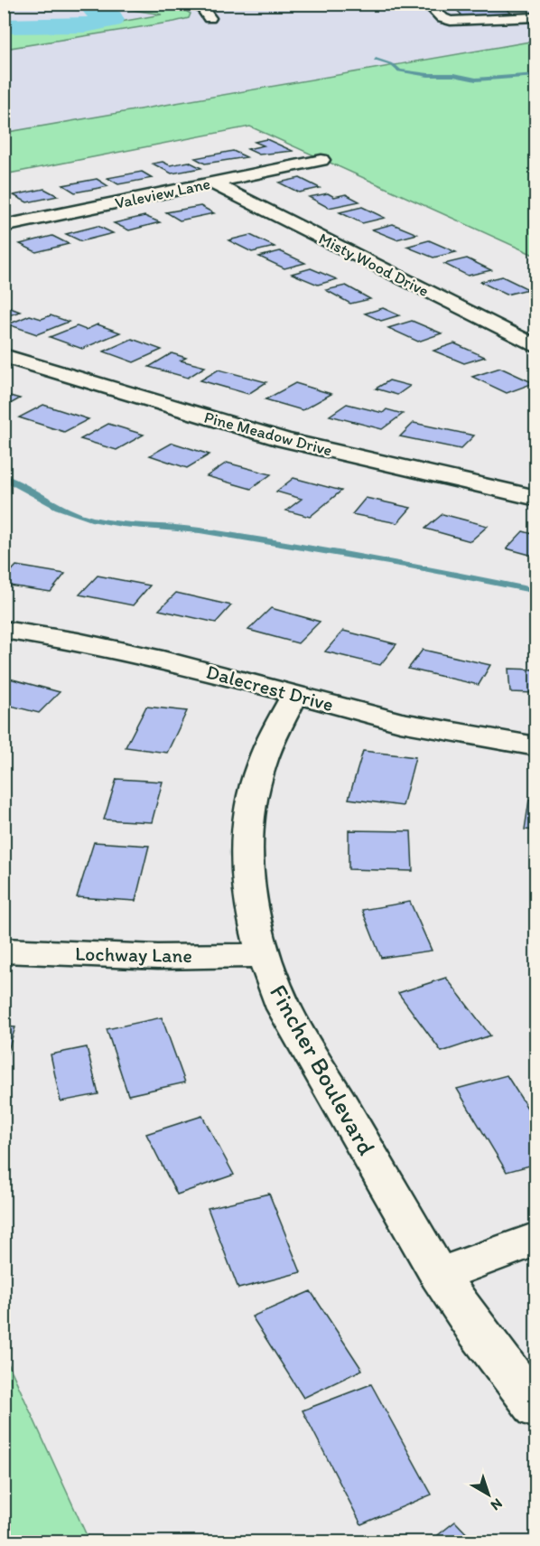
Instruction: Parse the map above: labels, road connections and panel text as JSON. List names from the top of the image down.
{
  "streets": {
    "street": [
      "Valeview Lane",
      "Misty Wood Drive",
      "Pine Meadow Drive",
      "Dalecrest Drive",
      "Lochway Lane",
      "Fincher Boulevard"
    ]
  },
  "crossings": [
    ["Valeview Lane", "Misty Wood Drive"],
    ["Dalecrest Drive", "Fincher Boulevard"],
    ["Lochway Lane", "Fincher Boulevard"]
  ],
  "north": "bottom right"
}
